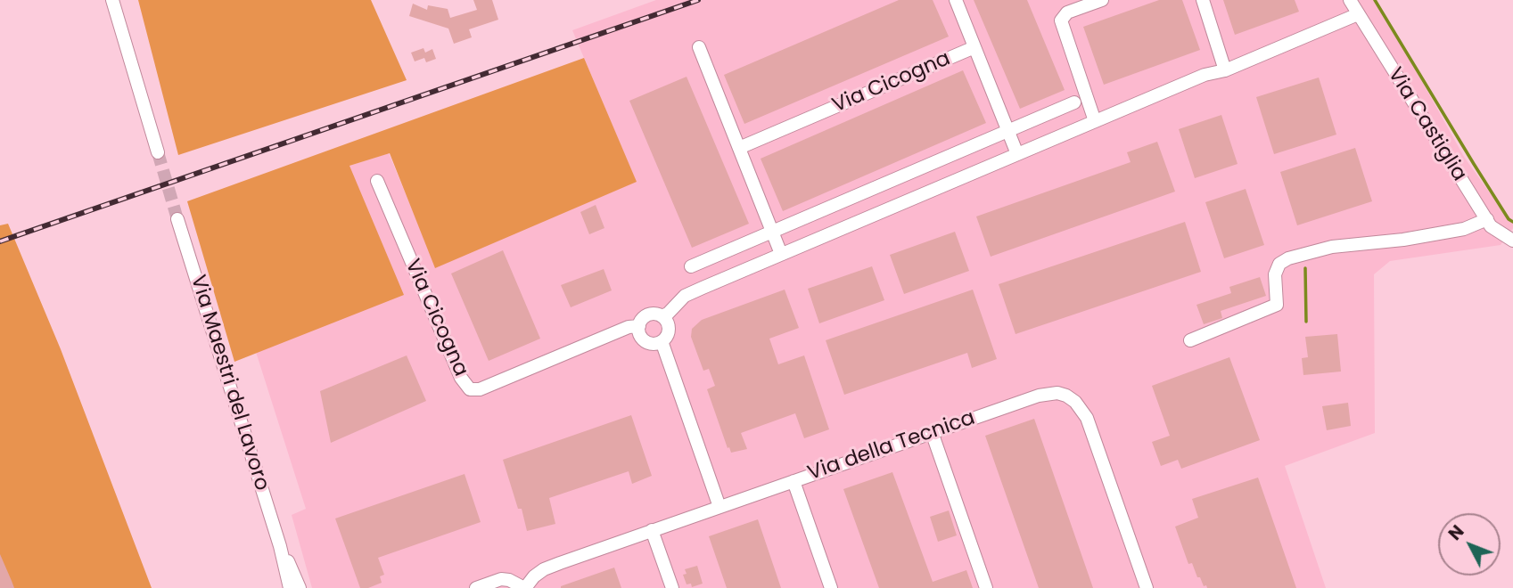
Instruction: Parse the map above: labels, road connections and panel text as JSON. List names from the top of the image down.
{
  "streets": {
    "street": [
      "Via Cicogna",
      "Via Castiglia",
      "Via Maestri del Lavoro",
      "Via della Tecnica"
    ]
  },
  "crossings": [
    ["Via Cicogna", "Via Castiglia"]
  ],
  "north": "top left"
}
